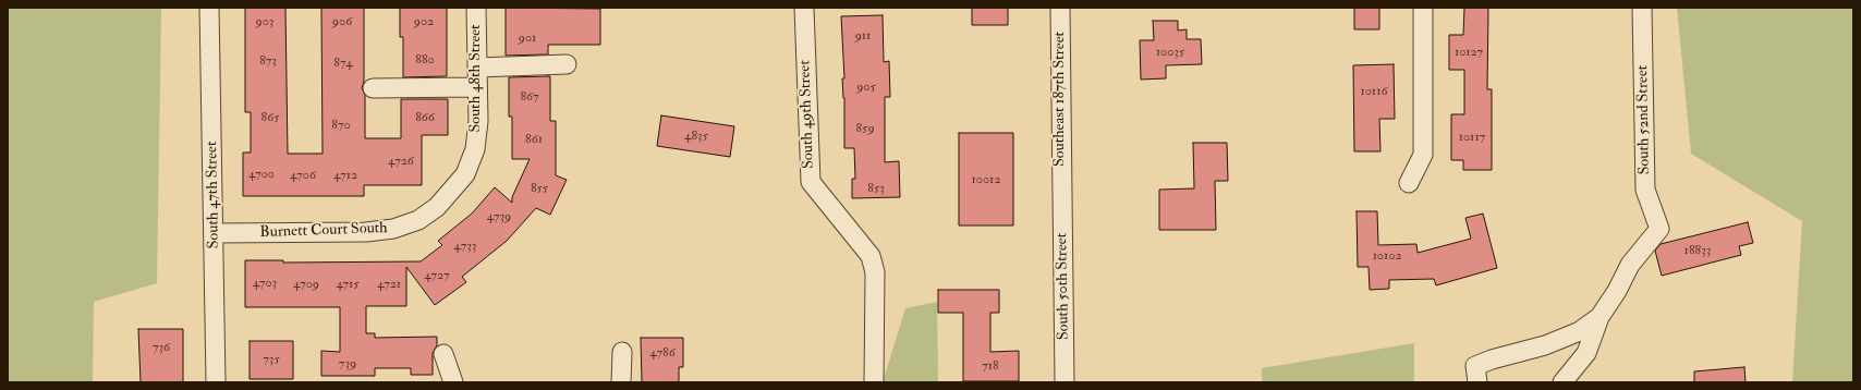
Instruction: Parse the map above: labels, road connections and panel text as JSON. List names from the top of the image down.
{
  "streets": {
    "street": [
      "South 48th Street",
      "Southeast 187th Street",
      "South 49th Street",
      "South 52nd Street",
      "South 47th Street",
      "Burnett Court South",
      "South 50th Street"
    ]
  },
  "crossings": [
    ["South 48th Street", "Burnett Court South"],
    ["Southeast 187th Street", "South 50th Street"],
    ["South 47th Street", "Burnett Court South"]
  ],
  "house_numbers": [
    "903",
    "906",
    "902",
    "911",
    "901",
    "10035",
    "10127",
    "880",
    "873",
    "874",
    "905",
    "10116",
    "867",
    "865",
    "866",
    "870",
    "859",
    "4835",
    "10117",
    "861",
    "4726",
    "4700",
    "4706",
    "4712",
    "10012",
    "855",
    "853",
    "4739",
    "4733",
    "18833",
    "10102",
    "4727",
    "4703",
    "4709",
    "4715",
    "4721",
    "736",
    "4786",
    "735",
    "739",
    "718"
  ]
}
